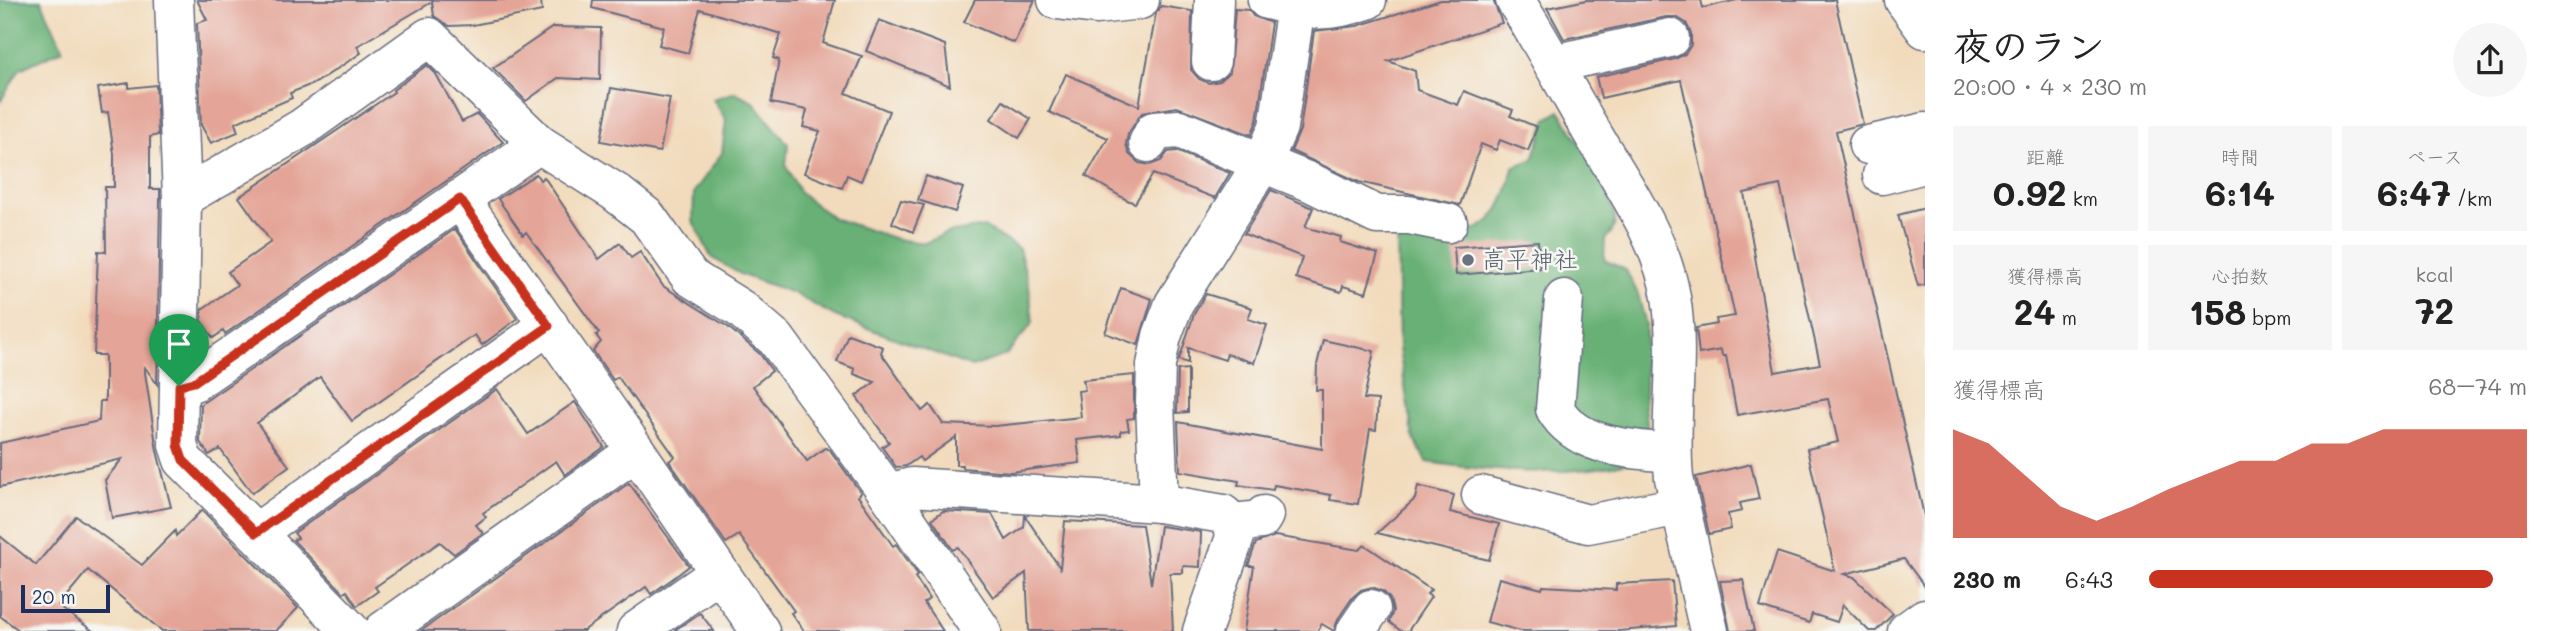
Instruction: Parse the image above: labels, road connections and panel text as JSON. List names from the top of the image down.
{
  "places": ["高平神社"],
  "scale_bar": "20 m",
  "page": {
    "heading": ["夜のラン", "20:00 · 4 × 230 m"],
    "stats": [
      ["距離", "0.92 km"],
      ["時間", "6:14"],
      ["ペース", "6:47 /km"],
      ["獲得標高", "24 m"],
      ["心拍数", "158 bpm"],
      ["kcal", "72"]
    ],
    "chart": ["獲得標高", "68–74 m"],
    "list": [
      {
        "name": "230 m",
        "note": "6:43"
      }
    ],
    "scale": "20 m"
  }
}
